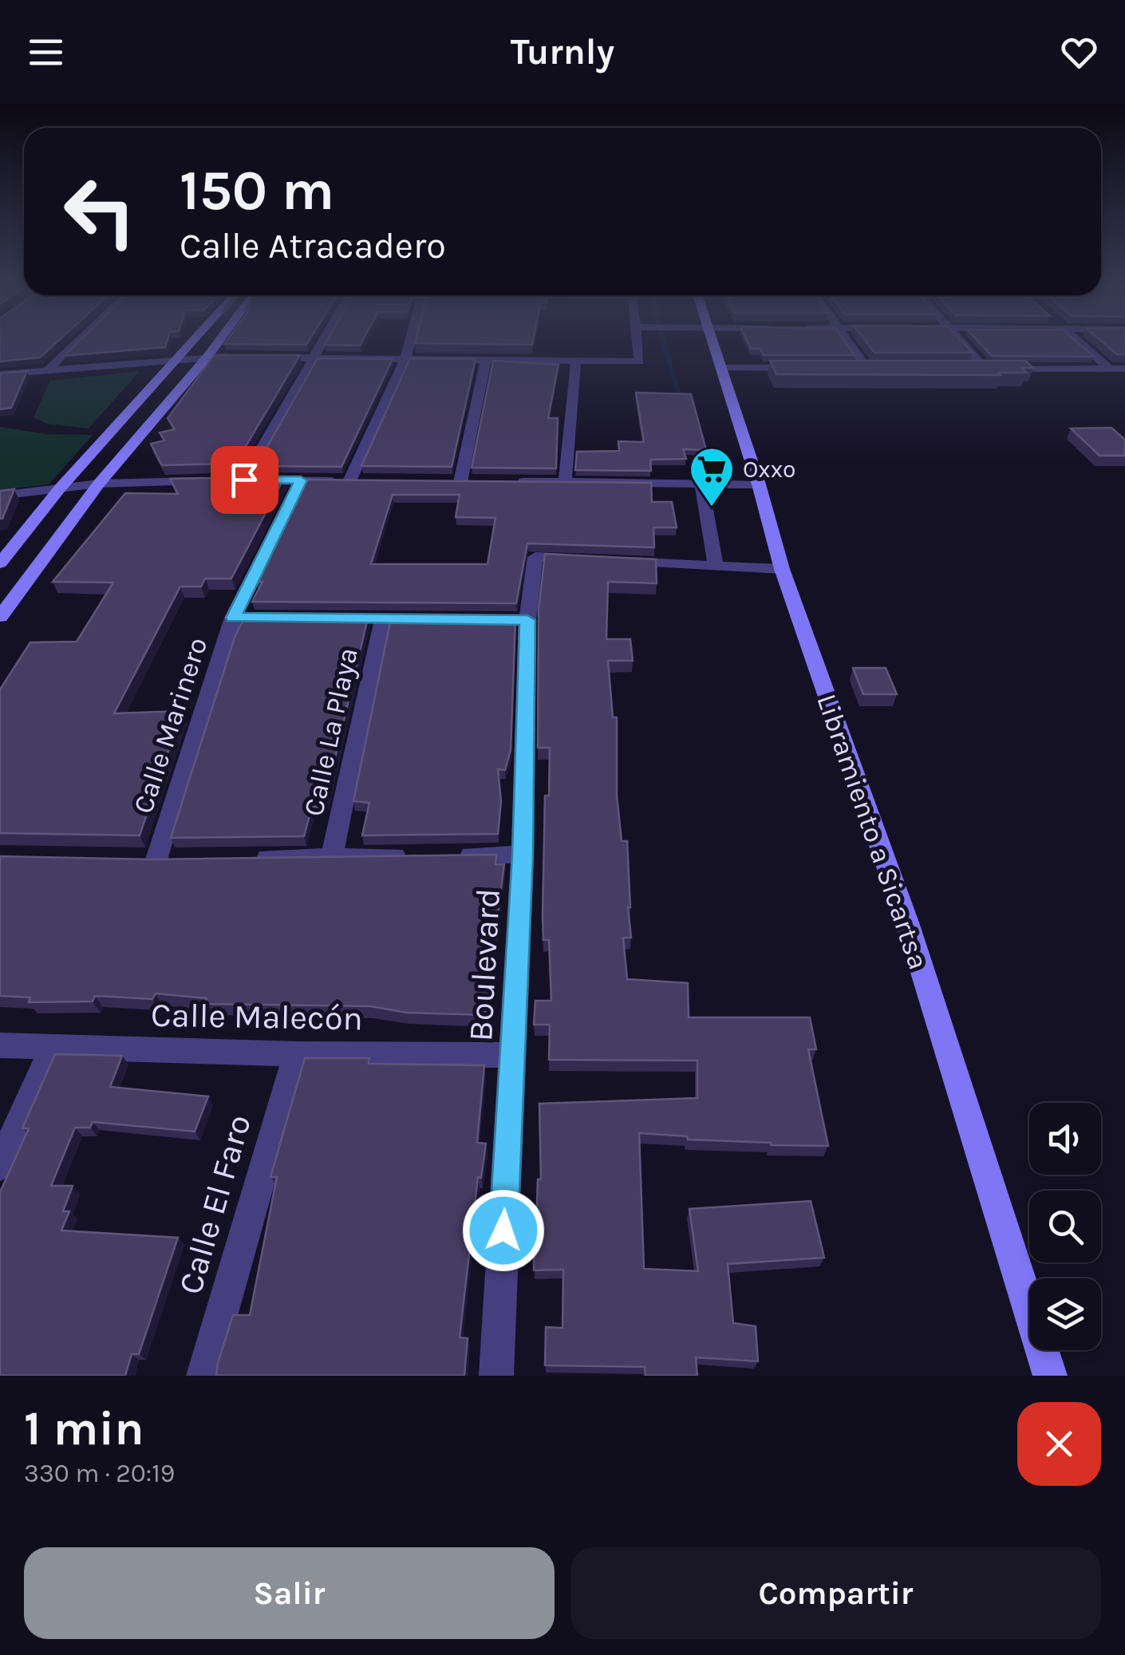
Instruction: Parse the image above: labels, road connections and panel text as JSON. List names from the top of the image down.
{
  "streets": {
    "street": [
      "Calle Marinero",
      "Calle La Playa",
      "Libramiento a Sicartsa",
      "Boulevard",
      "Calle Malecón",
      "Calle El Faro"
    ]
  },
  "crossings": [
    ["Boulevard", "Calle Malecón"],
    ["Calle Malecón", "Calle El Faro"]
  ],
  "places": {
    "supermarket": ["Oxxo"]
  },
  "page": {
    "header": "Turnly",
    "turn": ["150 m", "Calle Atracadero"],
    "heading": ["1 min", "330 m · 20:19"],
    "buttons": ["Salir", "Compartir"]
  }
}
